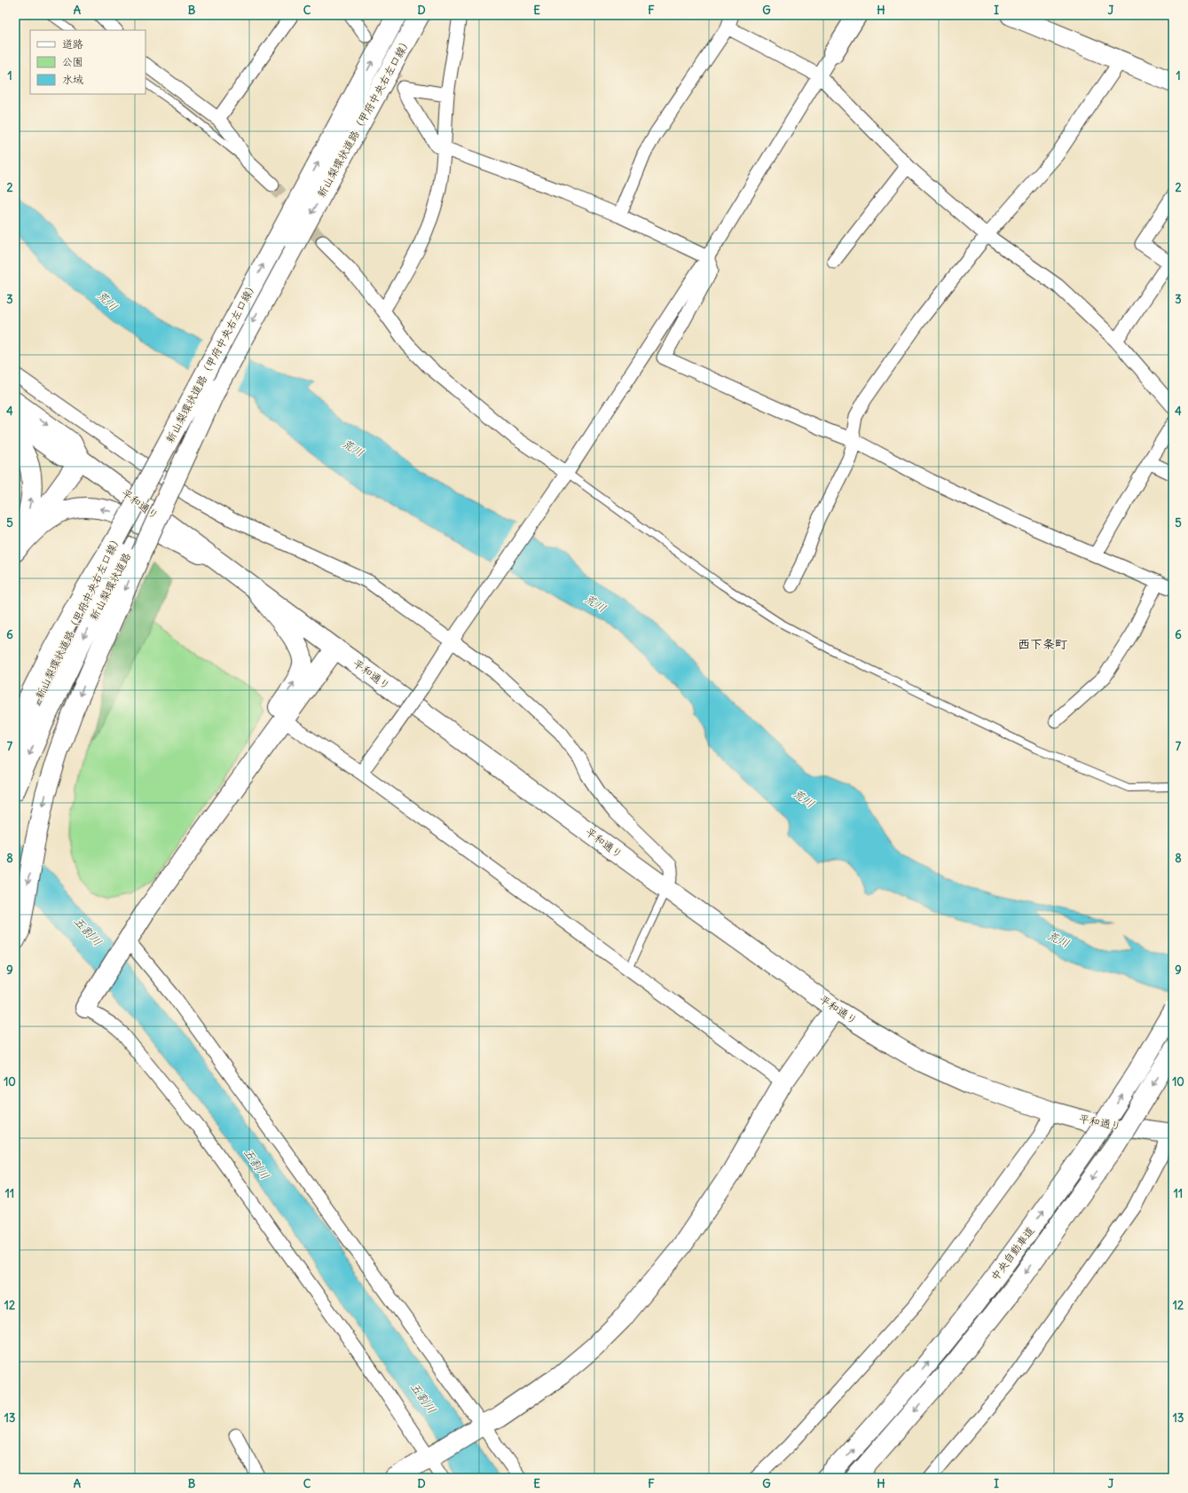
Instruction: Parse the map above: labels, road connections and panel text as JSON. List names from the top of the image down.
{
  "streets": {
    "main road": ["新山梨環状道路（甲府中央右左口線）", "平和通り", "中央自動車道"]
  },
  "districts": ["西下条町"],
  "water": ["荒川", "五割川"],
  "legend": ["道路", "公園", "水域"],
  "grid": {
    "columns": [
      "A",
      "B",
      "C",
      "D",
      "E",
      "F",
      "G",
      "H",
      "I",
      "J"
    ],
    "rows": [
      "1",
      "2",
      "3",
      "4",
      "5",
      "6",
      "7",
      "8",
      "9",
      "10",
      "11",
      "12",
      "13"
    ]
  }
}
